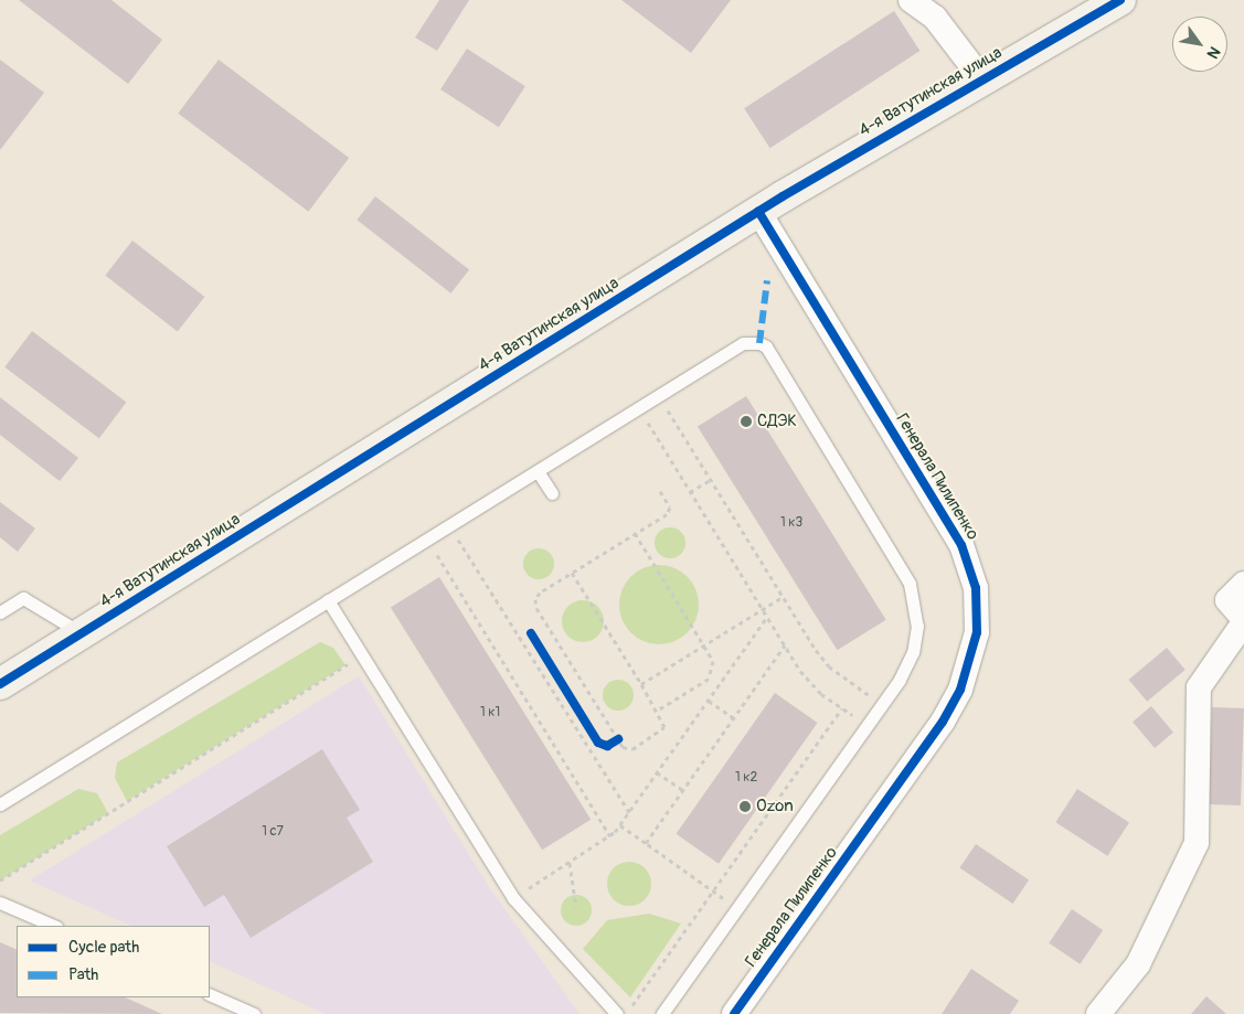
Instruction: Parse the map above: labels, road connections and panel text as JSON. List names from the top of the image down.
{
  "streets": {
    "street": ["4-я Ватутинская улица", "Генерала Пилипенко"]
  },
  "crossings": [
    ["4-я Ватутинская улица", "Генерала Пилипенко"]
  ],
  "places": ["СДЭК", "Ozon"],
  "house_numbers": [
    "1 к3",
    "1 к1",
    "1 к2",
    "1 с7"
  ],
  "legend": ["Cycle path", "Path"],
  "north": "bottom right"
}
